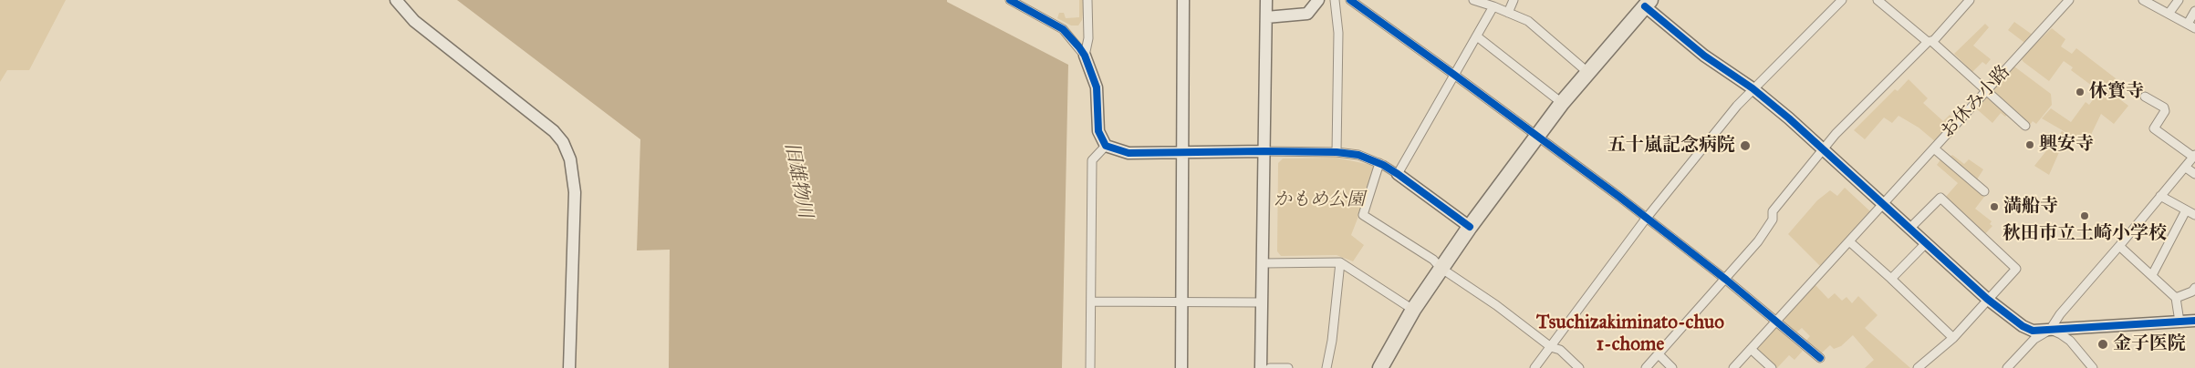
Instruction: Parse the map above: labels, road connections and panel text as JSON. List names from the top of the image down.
{
  "streets": {
    "street": ["お休み小路"]
  },
  "districts": ["Tsuchizakiminato-chuo 1-chome"],
  "water": ["旧雄物川"],
  "parks": ["かもめ公園"],
  "places": [
    "休寳寺",
    "興安寺",
    "五十嵐記念病院",
    "満船寺",
    "秋田市立土崎小学校",
    "金子医院"
  ]
}
